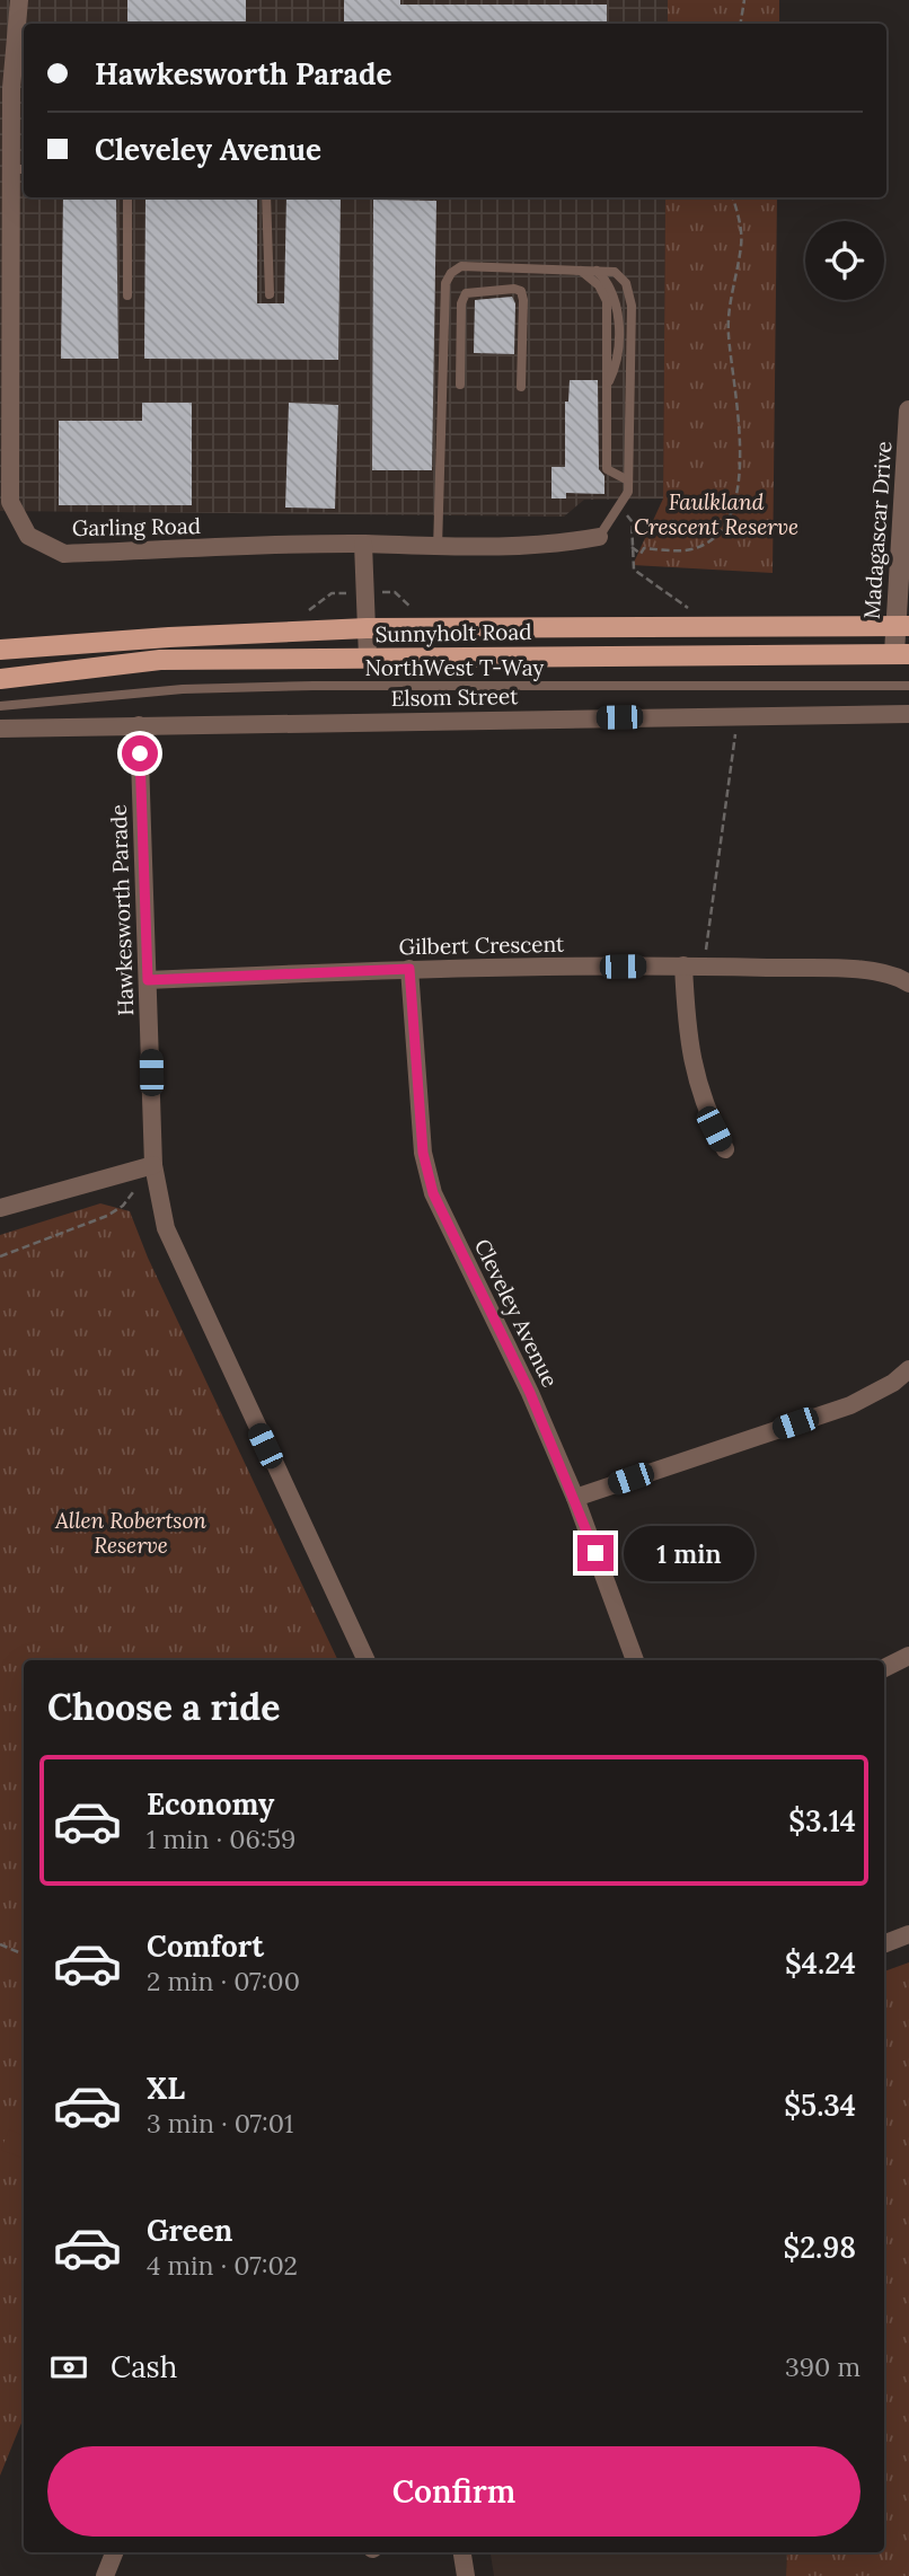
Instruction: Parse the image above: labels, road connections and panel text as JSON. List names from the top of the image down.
{
  "streets": {
    "main road": ["Sunnyholt Road"],
    "street": [
      "Garling Road",
      "Madagascar Drive",
      "Elsom Street",
      "Hawkesworth Parade",
      "Gilbert Crescent",
      "Cleveley Avenue"
    ],
    "lane": ["NorthWest T-Way"]
  },
  "crossings": [
    ["Madagascar Drive", "Sunnyholt Road"],
    ["Elsom Street", "Hawkesworth Parade"],
    ["Hawkesworth Parade", "Gilbert Crescent"],
    ["Gilbert Crescent", "Cleveley Avenue"]
  ],
  "parks": ["Faulkland Crescent Reserve", "Allen Robertson Reserve"],
  "page": {
    "banner": ["Hawkesworth Parade", "Cleveley Avenue"],
    "bubble": "1 min",
    "heading": "Choose a ride",
    "list": [
      {
        "name": "Economy",
        "note": "1 min · 06:59",
        "value": "$3.14"
      },
      {
        "name": "Comfort",
        "note": "2 min · 07:00",
        "value": "$4.24"
      },
      {
        "name": "XL",
        "note": "3 min · 07:01",
        "value": "$5.34"
      },
      {
        "name": "Green",
        "note": "4 min · 07:02",
        "value": "$2.98"
      }
    ],
    "pay": ["Cash", "390 m"],
    "buttons": "Confirm"
  }
}
